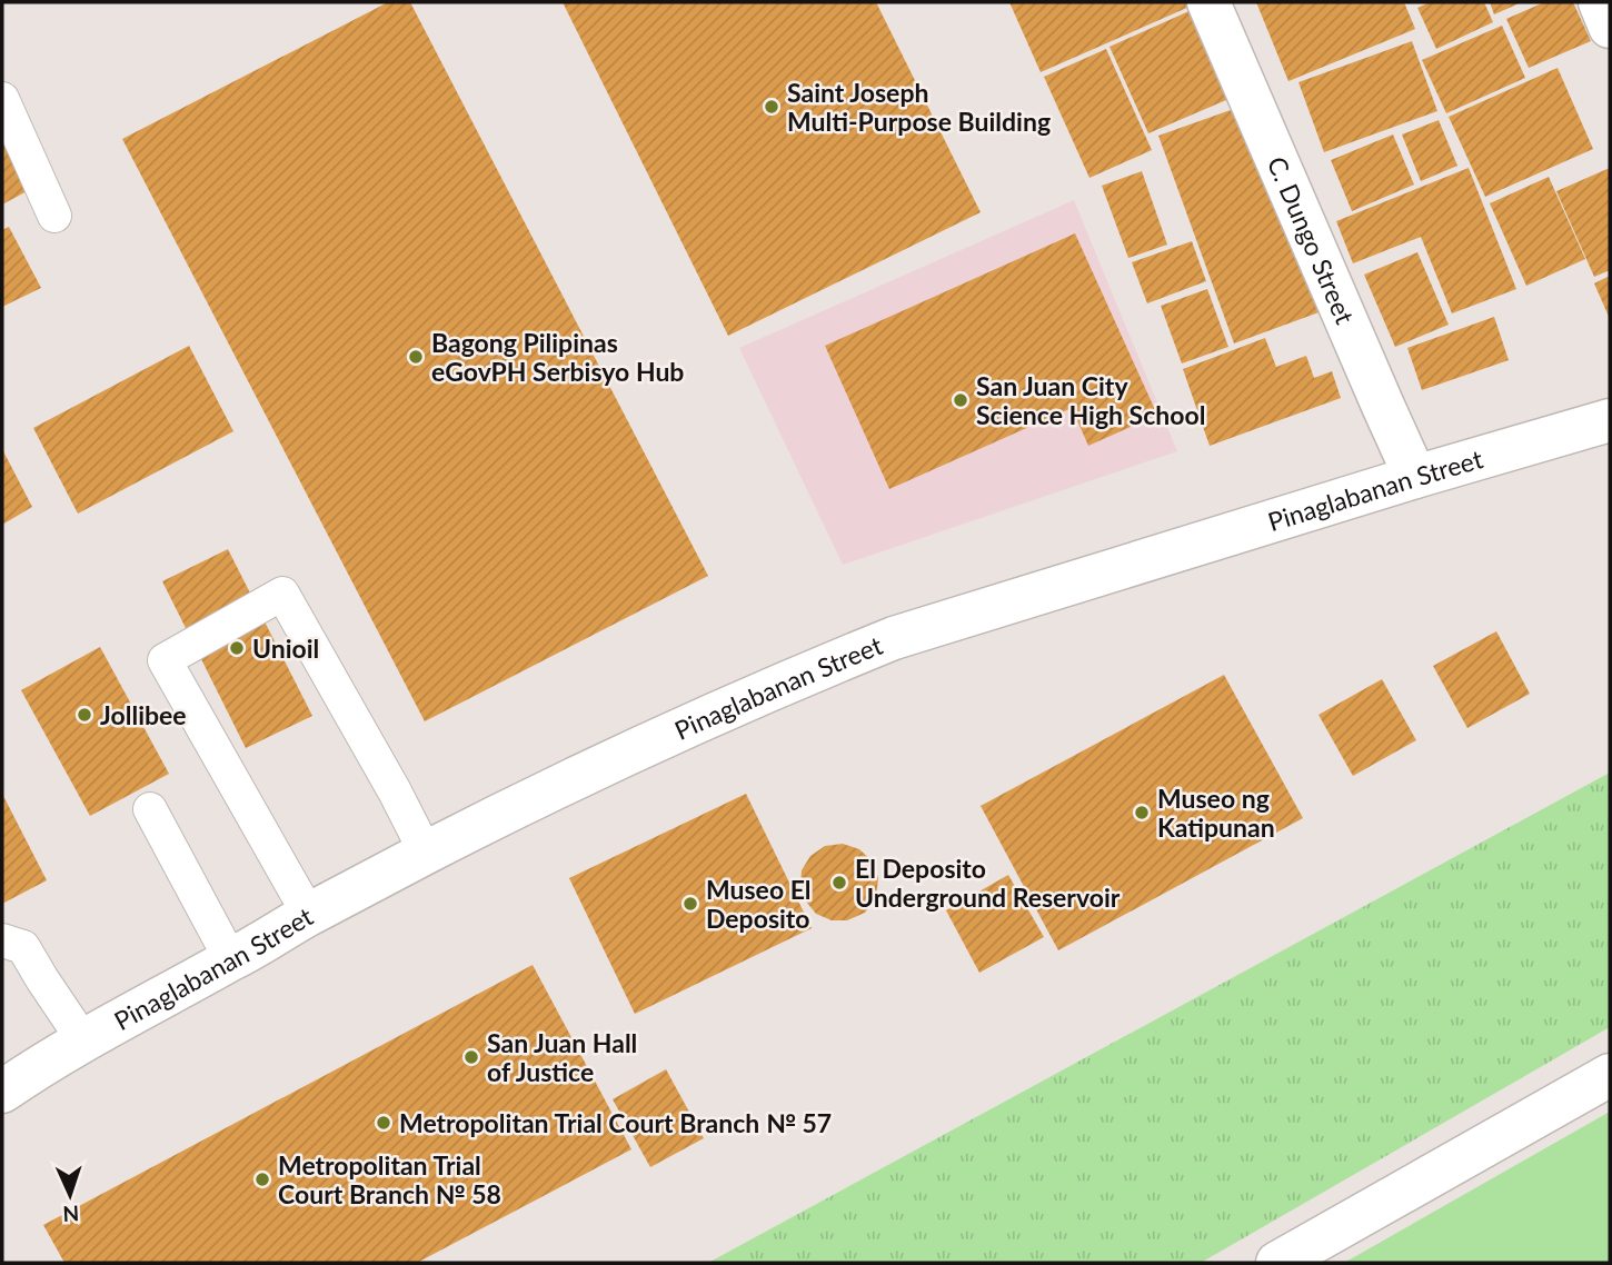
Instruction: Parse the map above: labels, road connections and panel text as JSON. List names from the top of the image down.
{
  "streets": {
    "main road": ["C. Dungo Street", "Pinaglabanan Street"]
  },
  "crossings": [
    ["C. Dungo Street", "Pinaglabanan Street"]
  ],
  "places": [
    "Saint Joseph Multi-Purpose Building",
    "Bagong Pilipinas eGovPH Serbisyo Hub",
    "San Juan City Science High School",
    "Unioil",
    "Jollibee",
    "Museo ng Katipunan",
    "El Deposito Underground Reservoir",
    "Museo El Deposito",
    "San Juan Hall of Justice",
    "Metropolitan Trial Court Branch № 57",
    "Metropolitan Trial Court Branch № 58"
  ],
  "north": "bottom"
}
